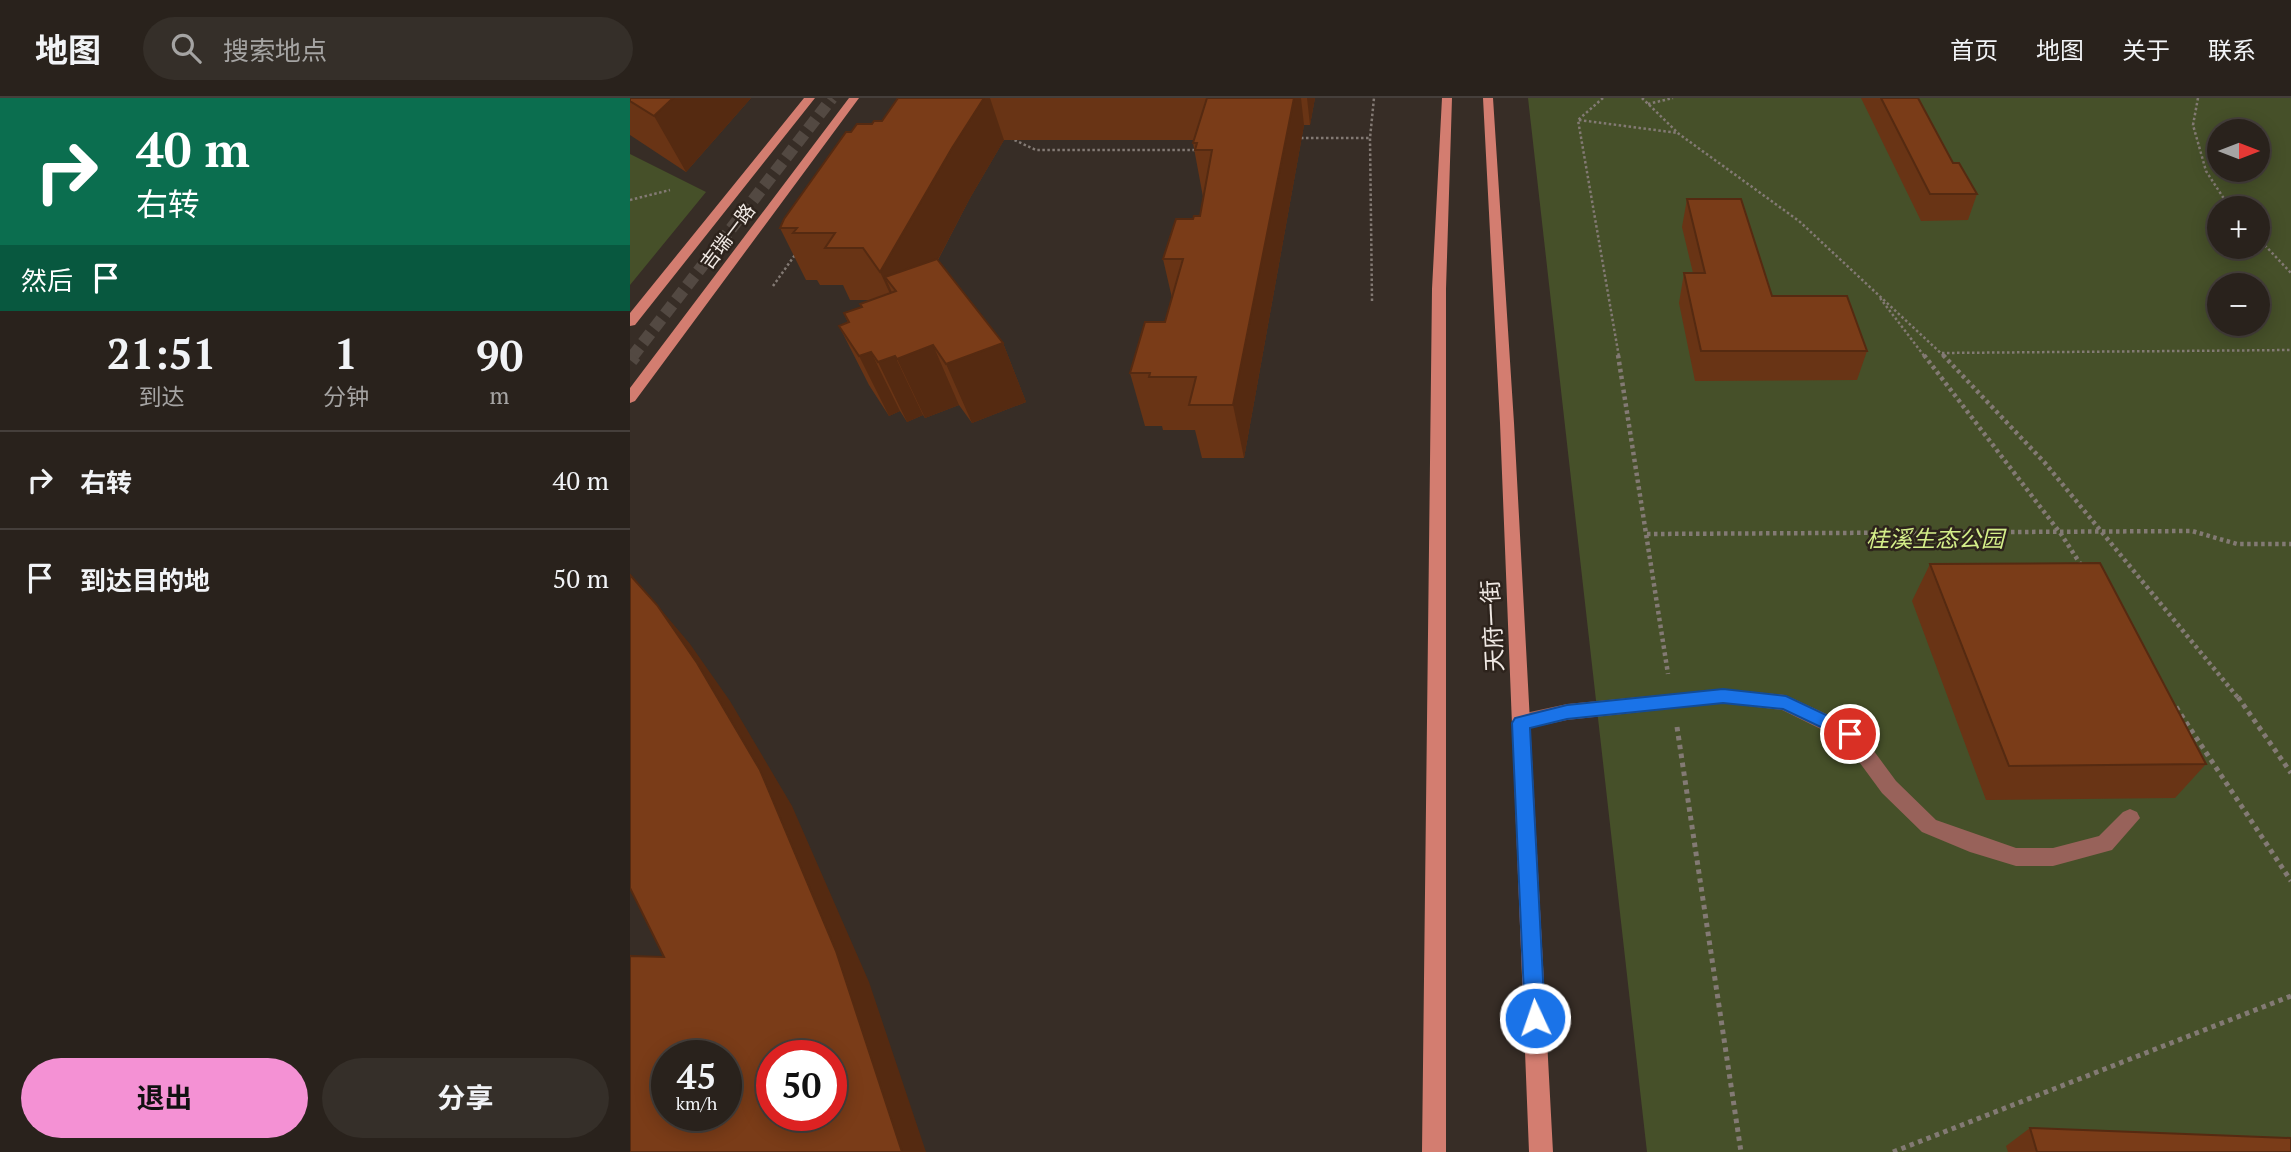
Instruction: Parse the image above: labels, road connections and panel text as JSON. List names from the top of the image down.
{
  "streets": {
    "main road": ["吉瑞一路", "天府一街"]
  },
  "parks": ["桂溪生态公园"],
  "north": "right",
  "page": {
    "header": "地图",
    "search": "搜索地点",
    "nav": [
      "首页",
      "地图",
      "关于",
      "联系"
    ],
    "turn": ["40 m", "右转"],
    "map_buttons": ["+", "−"],
    "then": "然后",
    "eta": [
      "21:51",
      "到达",
      "1",
      "分钟",
      "90",
      "m"
    ],
    "list": [
      {
        "name": "右转",
        "value": "40 m"
      },
      {
        "name": "到达目的地",
        "value": "50 m"
      }
    ],
    "speed": "45 km/h",
    "limit": "50",
    "buttons": ["退出", "分享"]
  }
}
